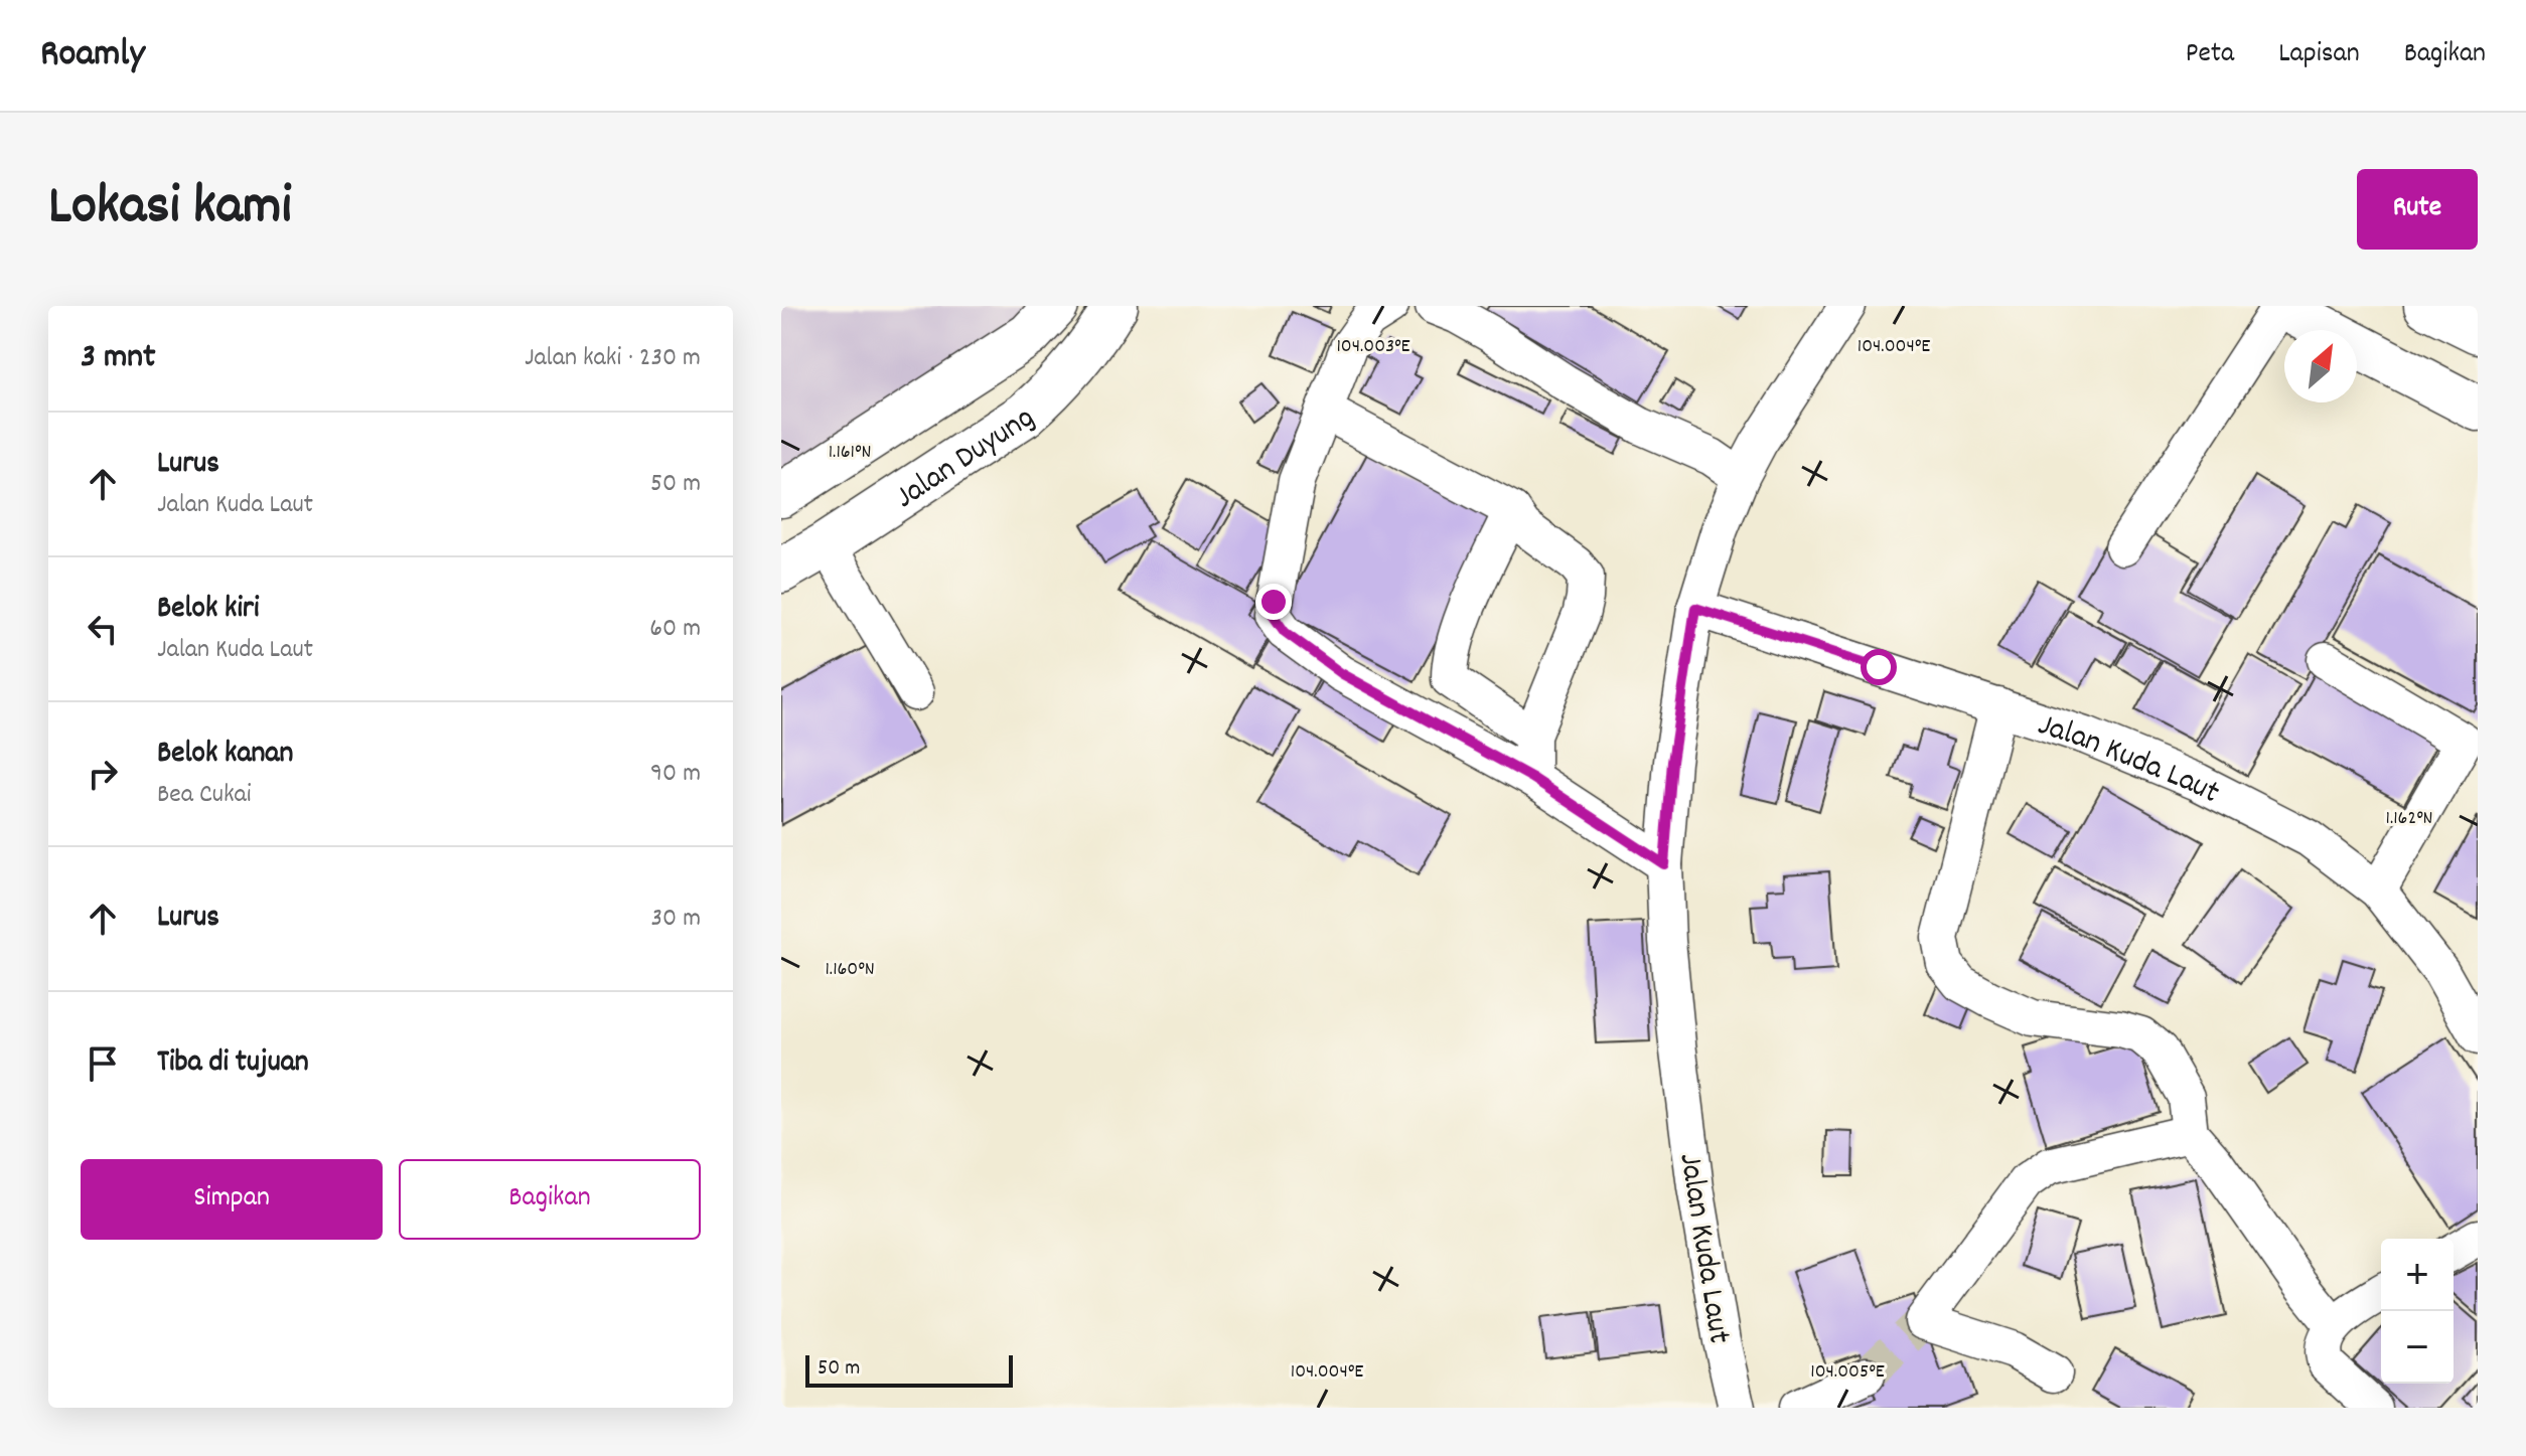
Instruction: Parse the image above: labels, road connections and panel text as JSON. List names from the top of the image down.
{
  "streets": {
    "main road": ["Jalan Duyung"],
    "street": ["Jalan Kuda Laut"]
  },
  "scale_bar": "50 m",
  "north": "top right",
  "page": {
    "header": "Roamly",
    "nav": ["Peta", "Lapisan", "Bagikan"],
    "title": "Lokasi kami",
    "buttons": [
      "Rute",
      ["Simpan", "Bagikan"]
    ],
    "heading": ["3 mnt", "Jalan kaki · 230 m"],
    "list": [
      ["Lurus", "Jalan Kuda Laut", "50 m"],
      ["Belok kiri", "Jalan Kuda Laut", "60 m"],
      ["Belok kanan", "Bea Cukai", "90 m"],
      ["Lurus", "30 m"],
      "Tiba di tujuan"
    ],
    "map_buttons": ["+", "−"],
    "scale": "50 m"
  },
  "coordinates": [
    "104.003°E",
    "104.004°E",
    "1.161°N",
    "1.162°N",
    "1.160°N",
    "104.005°E"
  ]
}
